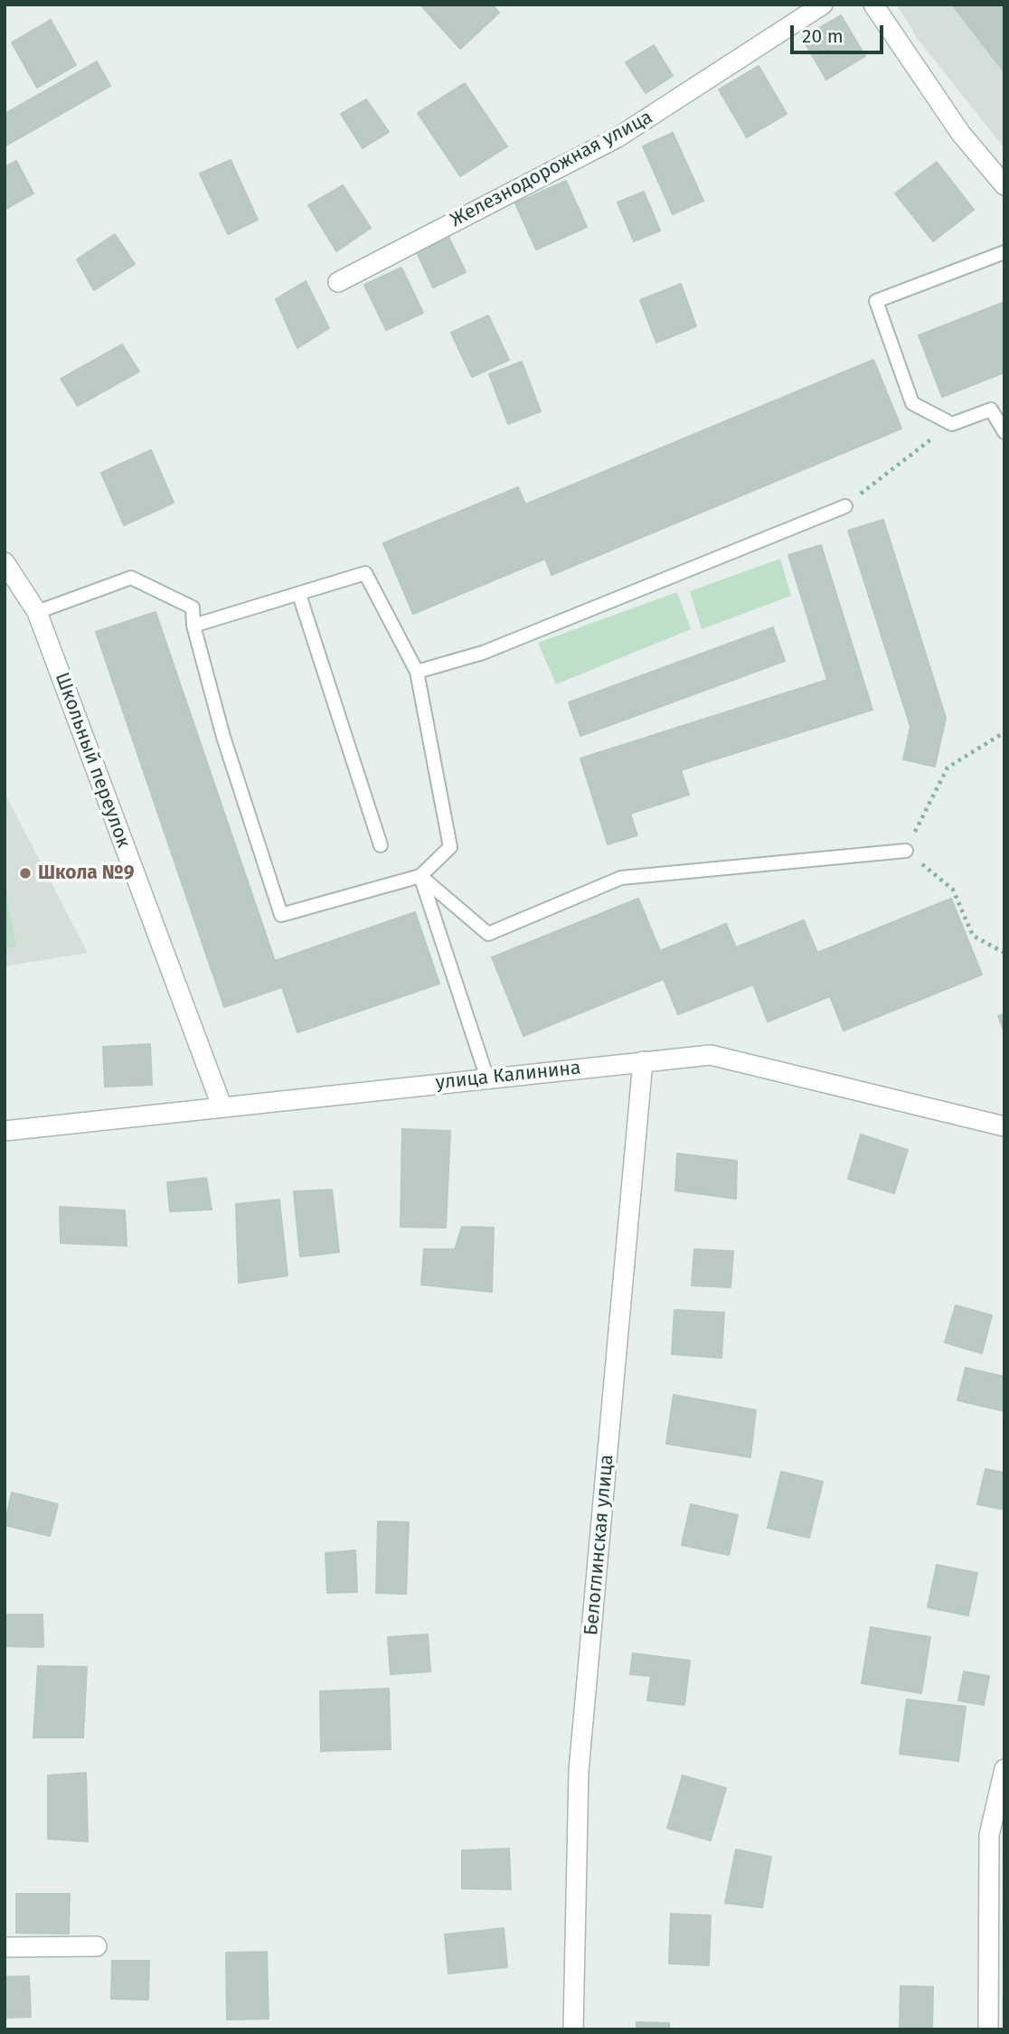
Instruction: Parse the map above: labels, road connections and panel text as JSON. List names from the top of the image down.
{
  "streets": {
    "street": [
      "Железнодорожная улица",
      "Школьный переулок",
      "улица Калинина",
      "Белоглинская улица"
    ]
  },
  "crossings": [
    ["Школьный переулок", "улица Калинина"],
    ["улица Калинина", "Белоглинская улица"]
  ],
  "places": ["Школа №9"],
  "scale_bar": "20 m"
}
